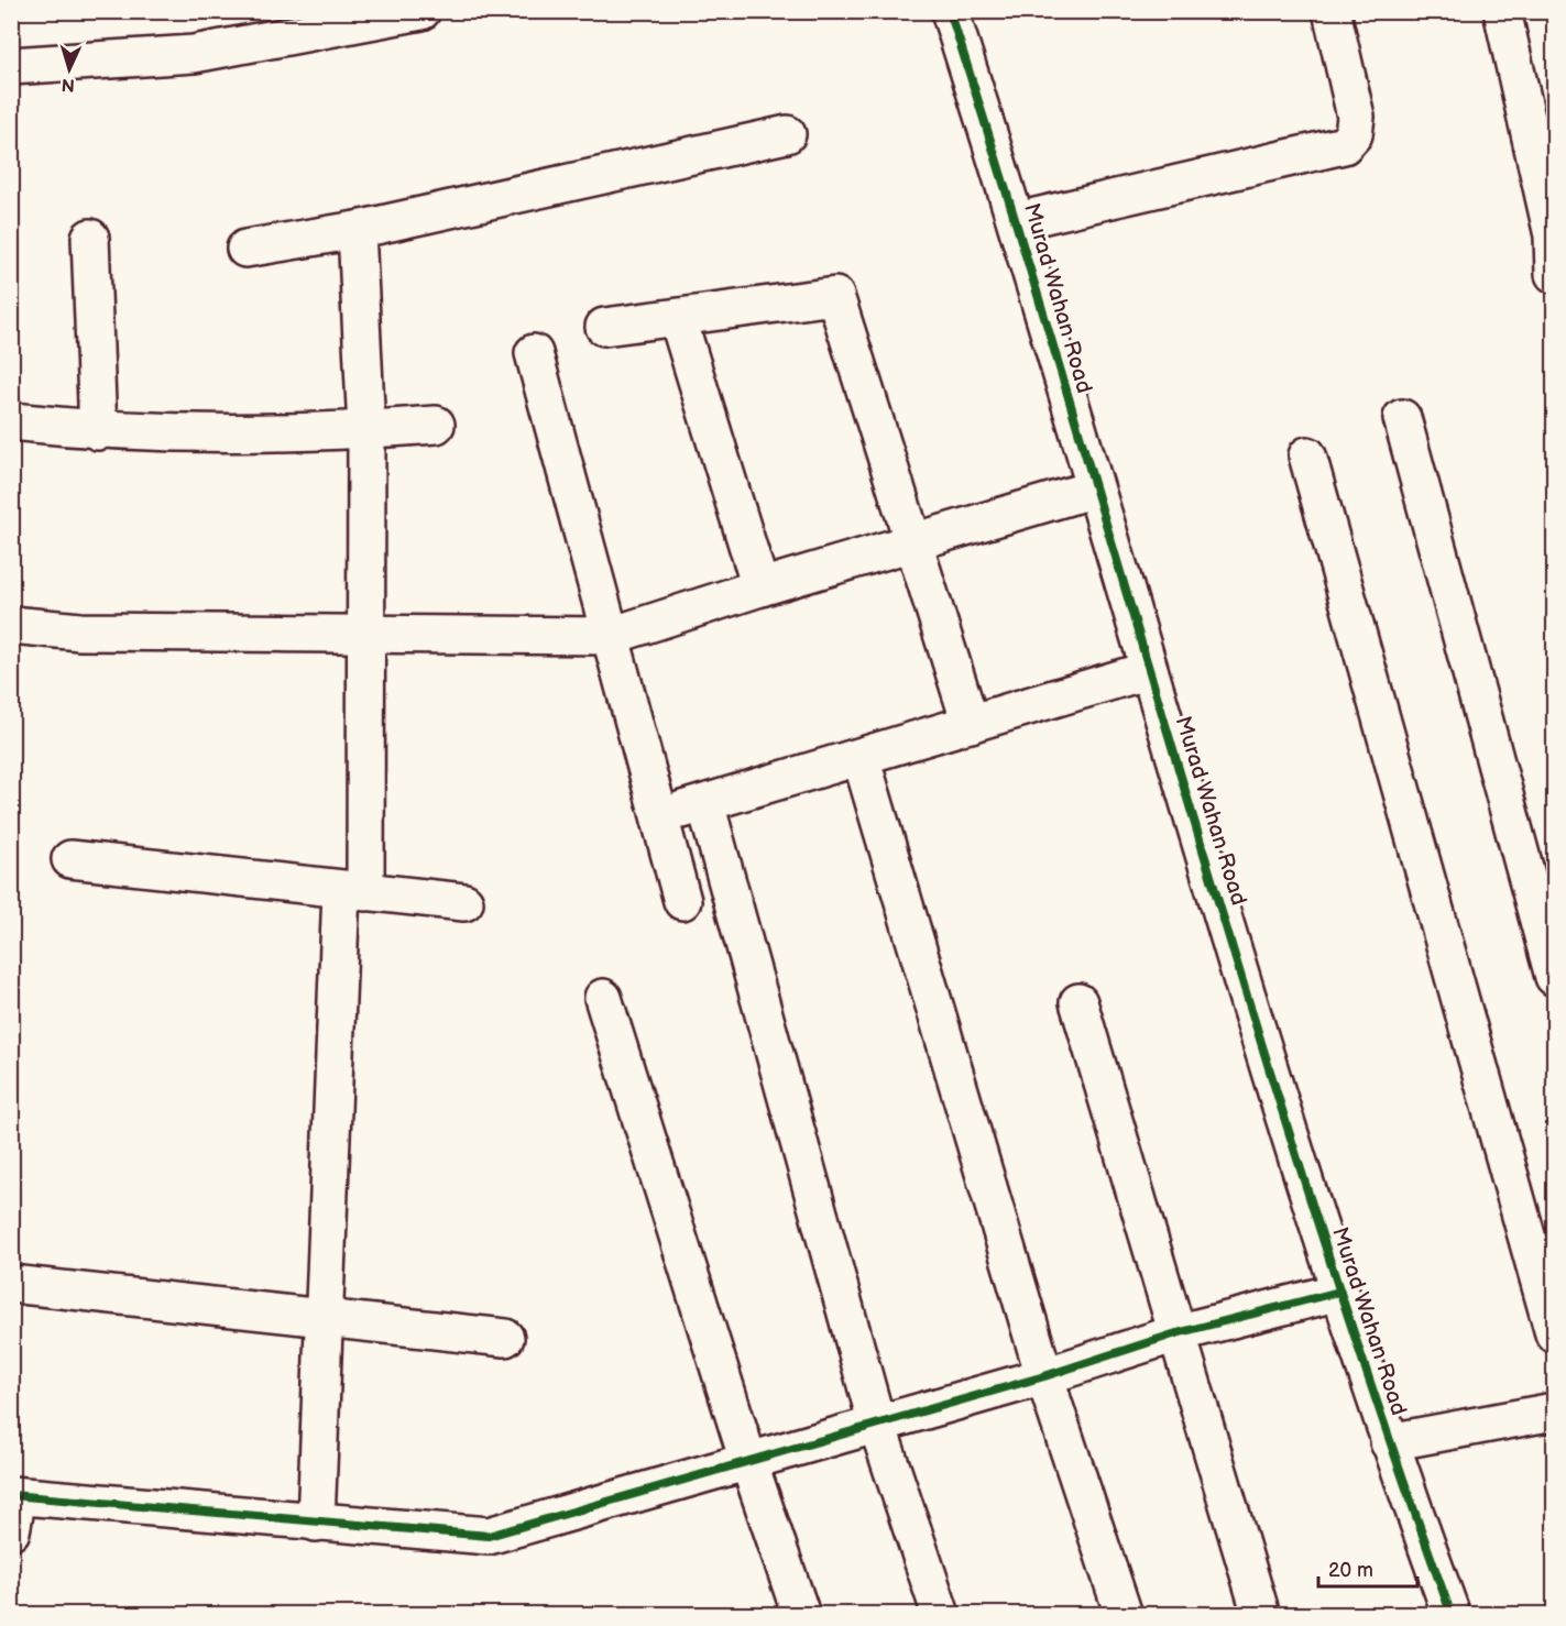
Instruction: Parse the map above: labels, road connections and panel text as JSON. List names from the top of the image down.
{
  "streets": {
    "street": ["Murad Wahan Road"]
  },
  "scale_bar": "20 m",
  "north": "bottom"
}
